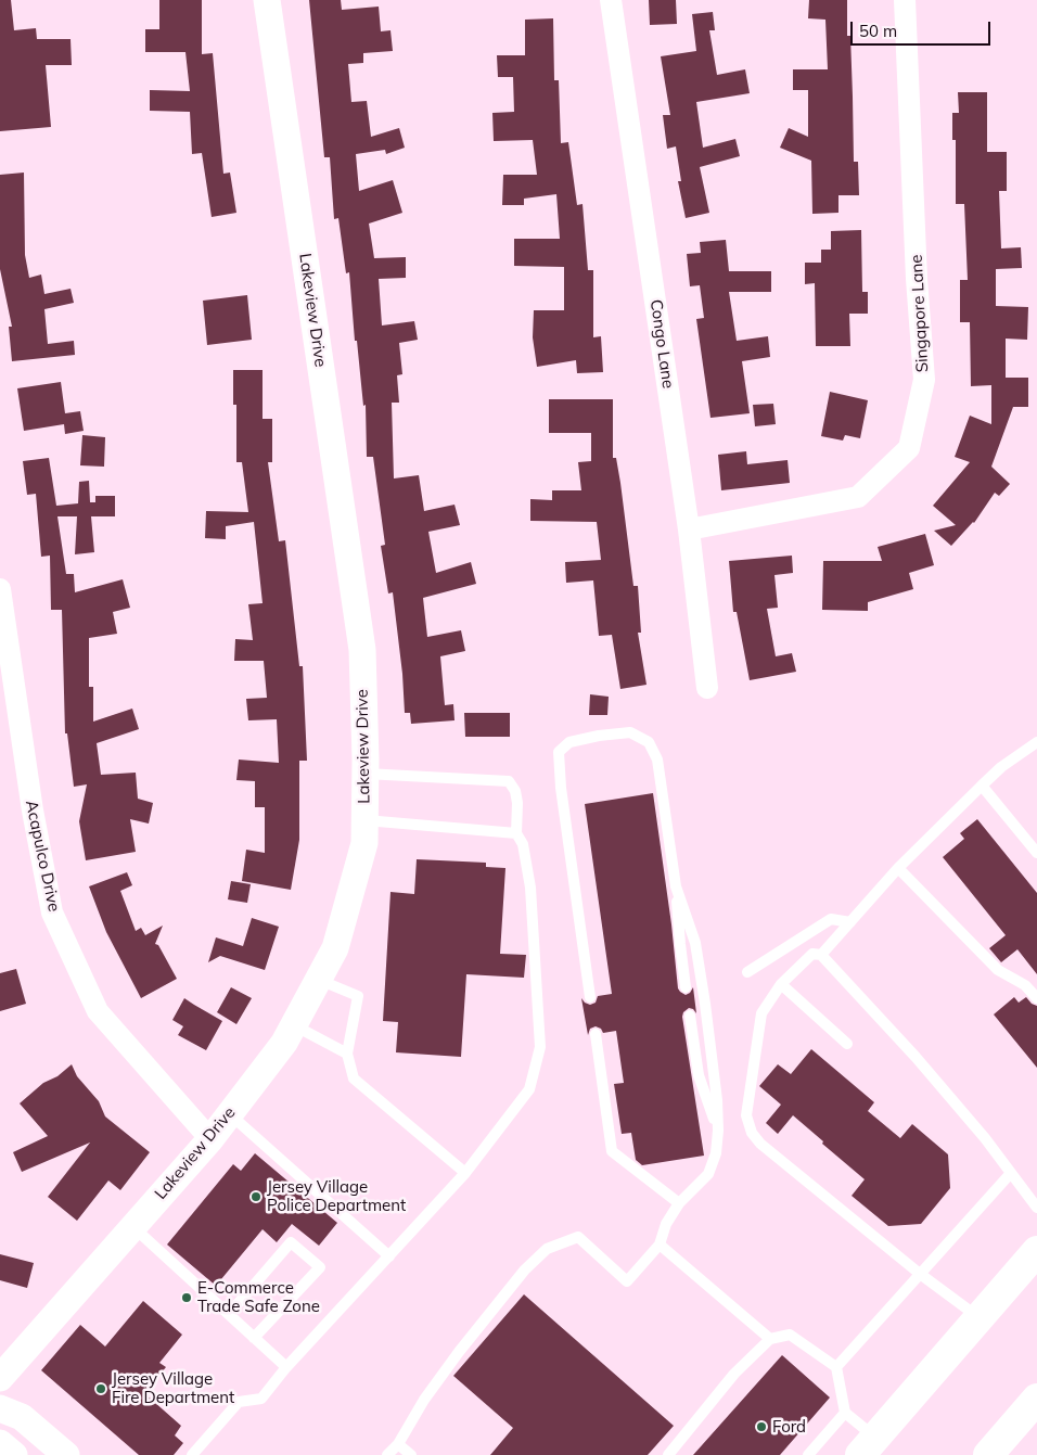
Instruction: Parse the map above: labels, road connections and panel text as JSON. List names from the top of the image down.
{
  "streets": {
    "street": [
      "Lakeview Drive",
      "Singapore Lane",
      "Congo Lane",
      "Acapulco Drive"
    ]
  },
  "crossings": [
    ["Lakeview Drive", "Acapulco Drive"],
    ["Singapore Lane", "Congo Lane"]
  ],
  "places": [
    "Jersey Village Police Department",
    "E-Commerce Trade Safe Zone",
    "Jersey Village Fire Department",
    "Ford"
  ],
  "scale_bar": "50 m"
}
